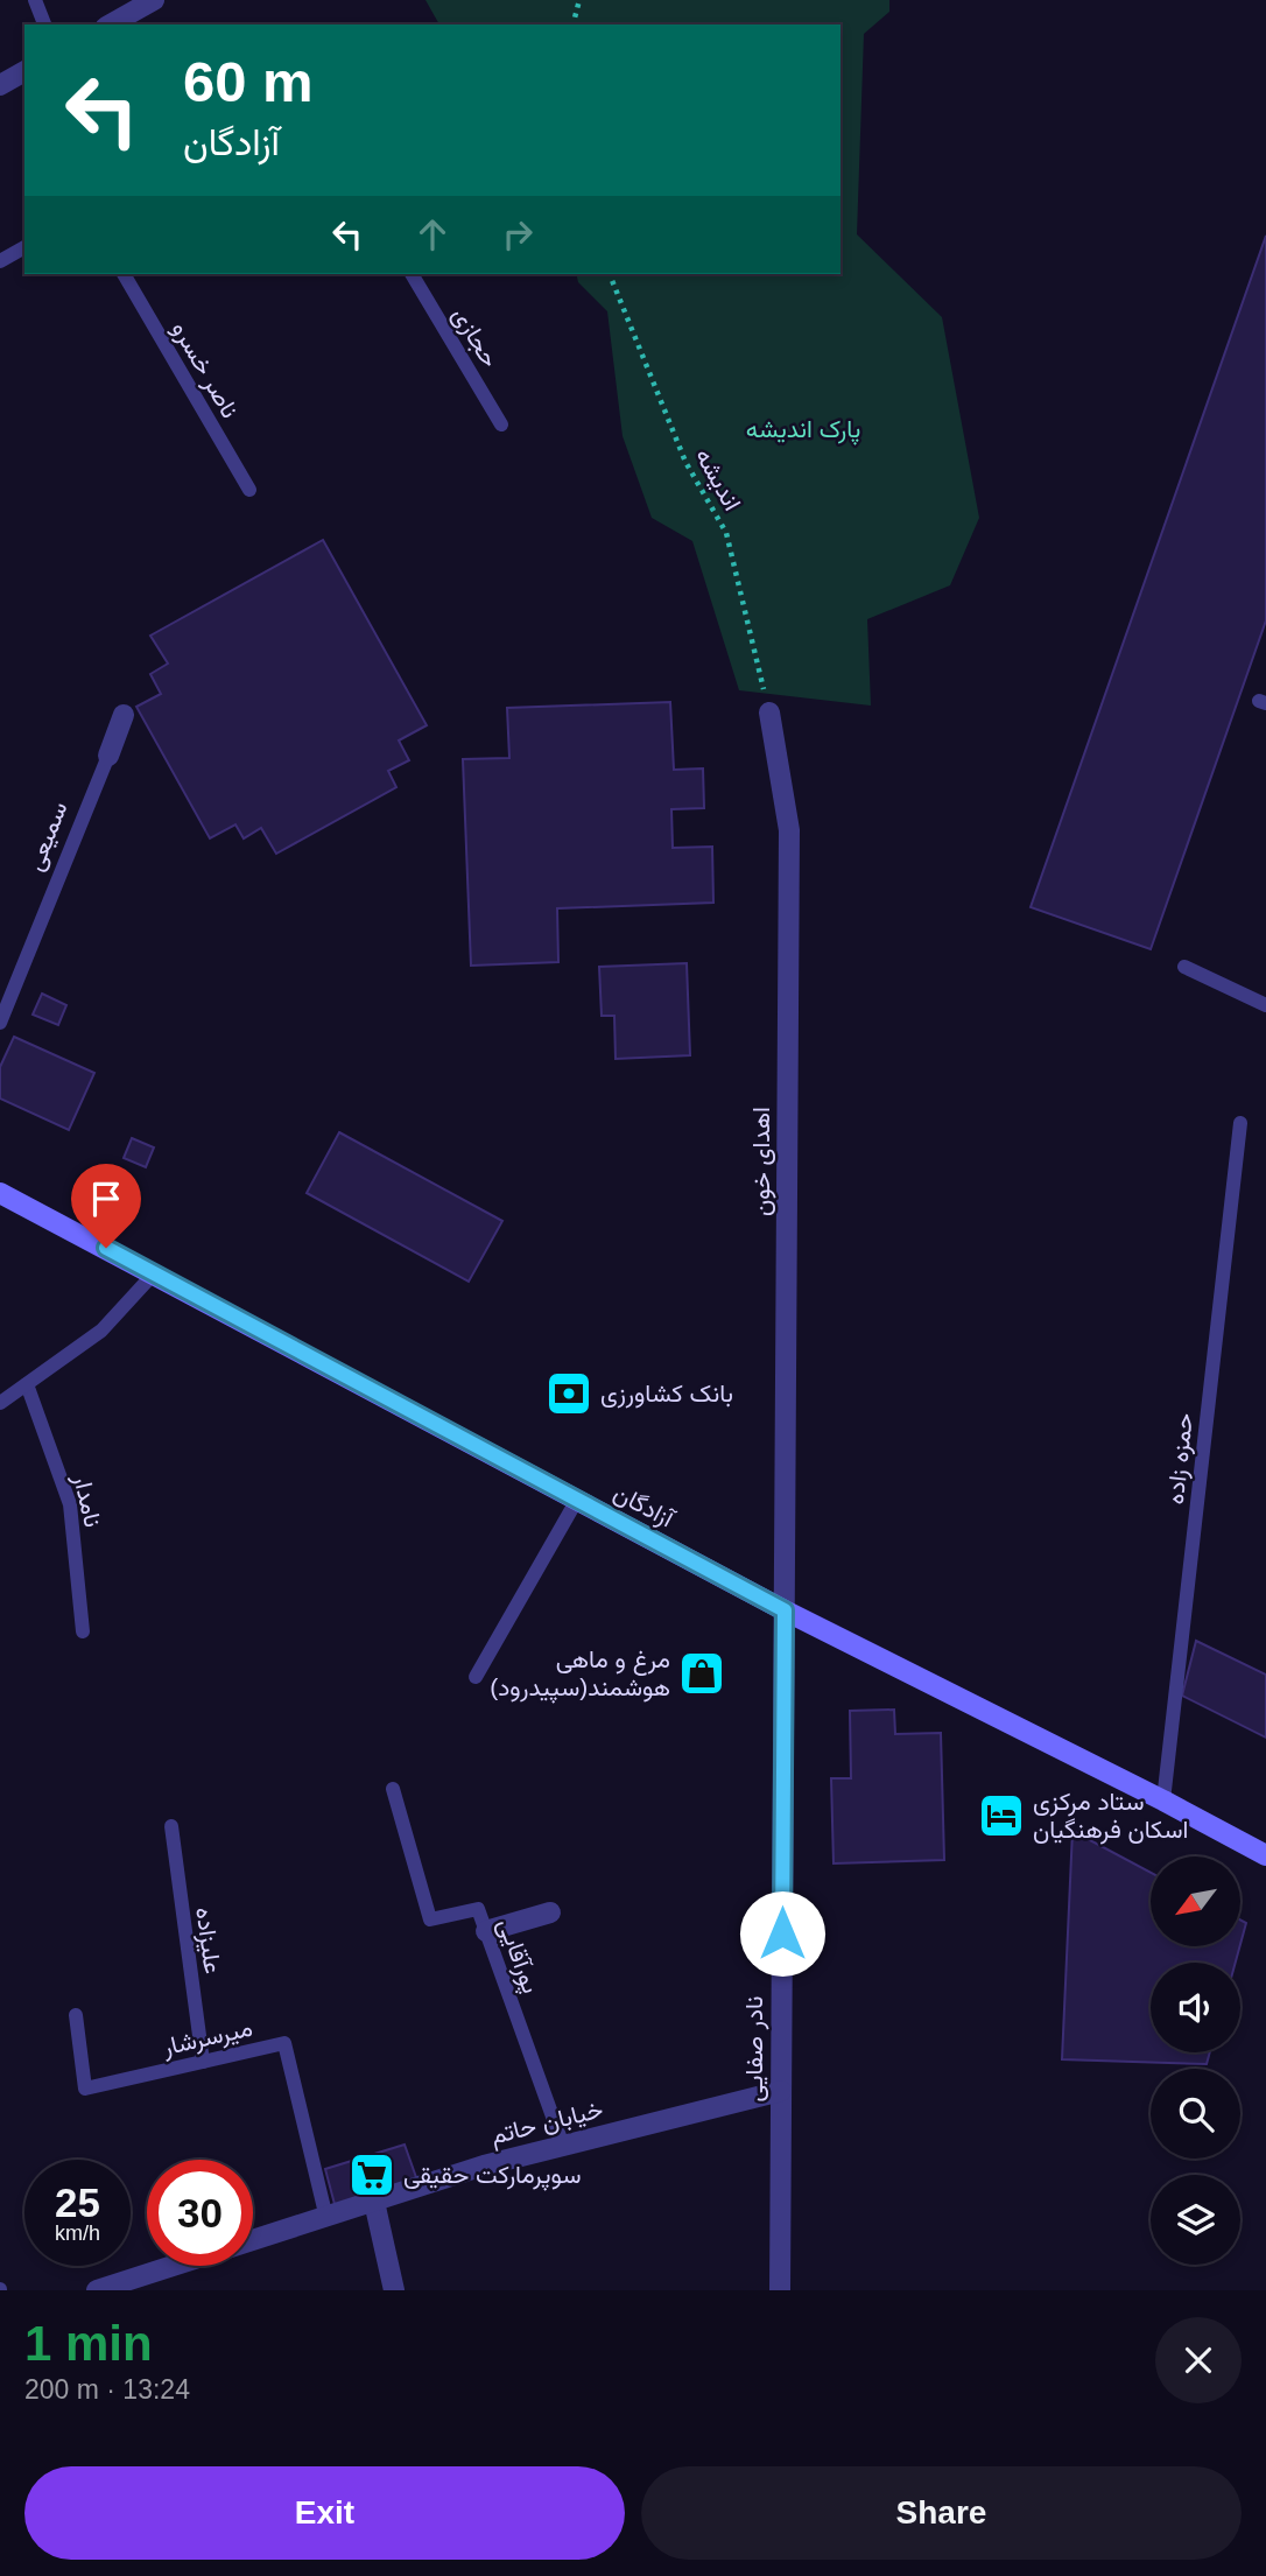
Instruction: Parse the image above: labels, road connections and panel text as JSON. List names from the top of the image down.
{
  "streets": {
    "main road": ["آزادگان"],
    "street": [
      "سمیعی",
      "اهدای خون",
      "نادر صفایی",
      "خیابان حاتم"
    ],
    "lane": [
      "حجازی",
      "ناصر خسرو",
      "حمزه زاده",
      "نامدار",
      "علیزاده",
      "پورآقایی",
      "میرسرشار"
    ],
    "path": ["اندیشه"]
  },
  "crossings": [
    ["اندیشه", "اهدای خون"],
    ["اهدای خون", "آزادگان"],
    ["اهدای خون", "نادر صفایی"],
    ["حمزه زاده", "آزادگان"],
    ["آزادگان", "نادر صفایی"],
    ["علیزاده", "میرسرشار"],
    ["پورآقایی", "خیابان حاتم"],
    ["میرسرشار", "خیابان حاتم"],
    ["نادر صفایی", "خیابان حاتم"]
  ],
  "parks": ["پارک اندیشه"],
  "places": {
    "bank": ["بانک کشاورزی"],
    "shop": ["مرغ و ماهی هوشمند(سپیدرود)"],
    "hotel": ["ستاد مرکزی اسکان فرهنگیان"],
    "supermarket": ["سوپرمارکت حقیقی"]
  },
  "north": "bottom left",
  "page": {
    "turn": ["60 m", "آزادگان"],
    "speed": "25 km/h",
    "limit": "30",
    "heading": ["1 min", "200 m · 13:24"],
    "buttons": ["Exit", "Share"]
  }
}
